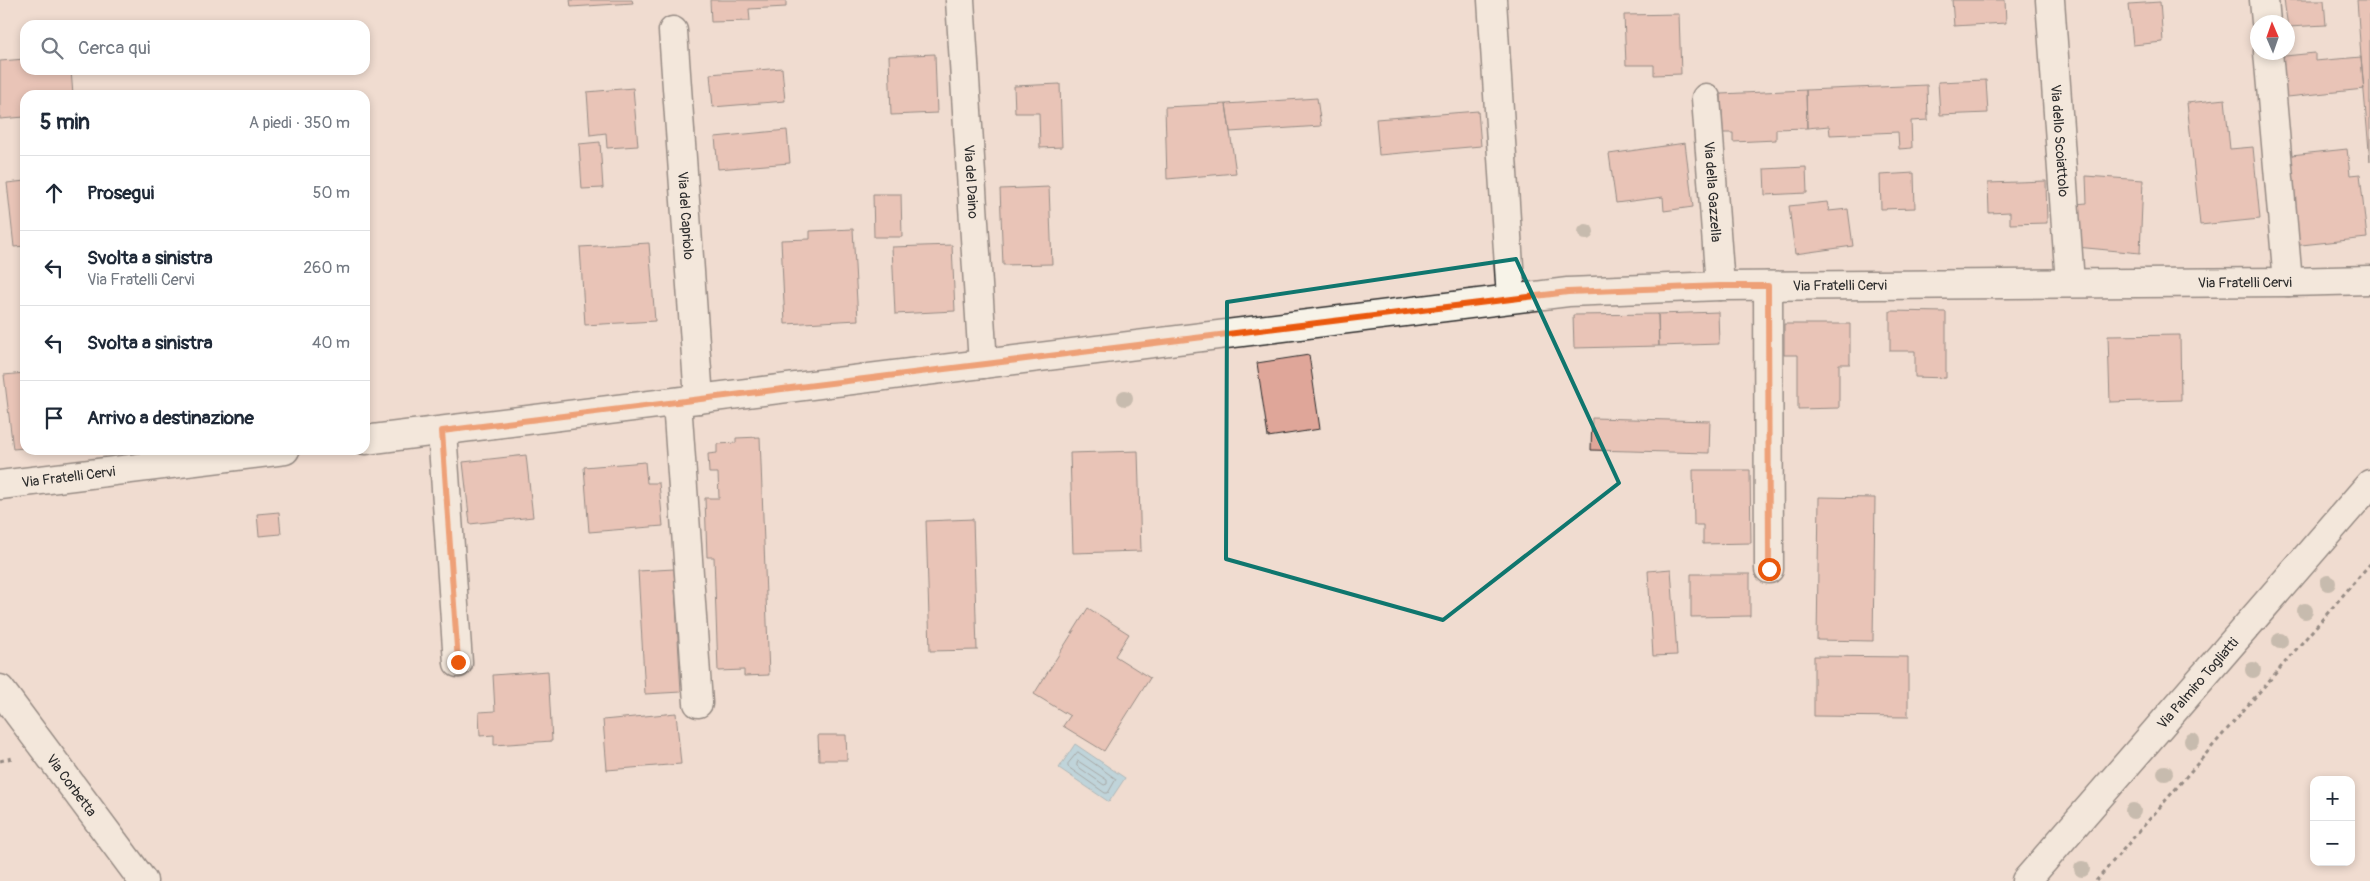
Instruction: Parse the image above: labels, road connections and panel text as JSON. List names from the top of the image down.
{
  "streets": {
    "street": [
      "Via dello Scoiattolo",
      "Via del Daino",
      "Via della Gazzella",
      "Via del Capriolo",
      "Via Fratelli Cervi",
      "Via Palmiro Togliatti",
      "Via Corbetta"
    ]
  },
  "crossings": [
    ["Via dello Scoiattolo", "Via Fratelli Cervi"],
    ["Via del Daino", "Via Fratelli Cervi"],
    ["Via della Gazzella", "Via Fratelli Cervi"],
    ["Via del Capriolo", "Via Fratelli Cervi"]
  ],
  "north": "top",
  "page": {
    "search": "Cerca qui",
    "heading": ["5 min", "A piedi · 350 m"],
    "list": [
      ["Prosegui", "50 m"],
      ["Svolta a sinistra", "Via Fratelli Cervi", "260 m"],
      ["Svolta a sinistra", "40 m"],
      "Arrivo a destinazione"
    ],
    "map_buttons": ["+", "−"]
  }
}
